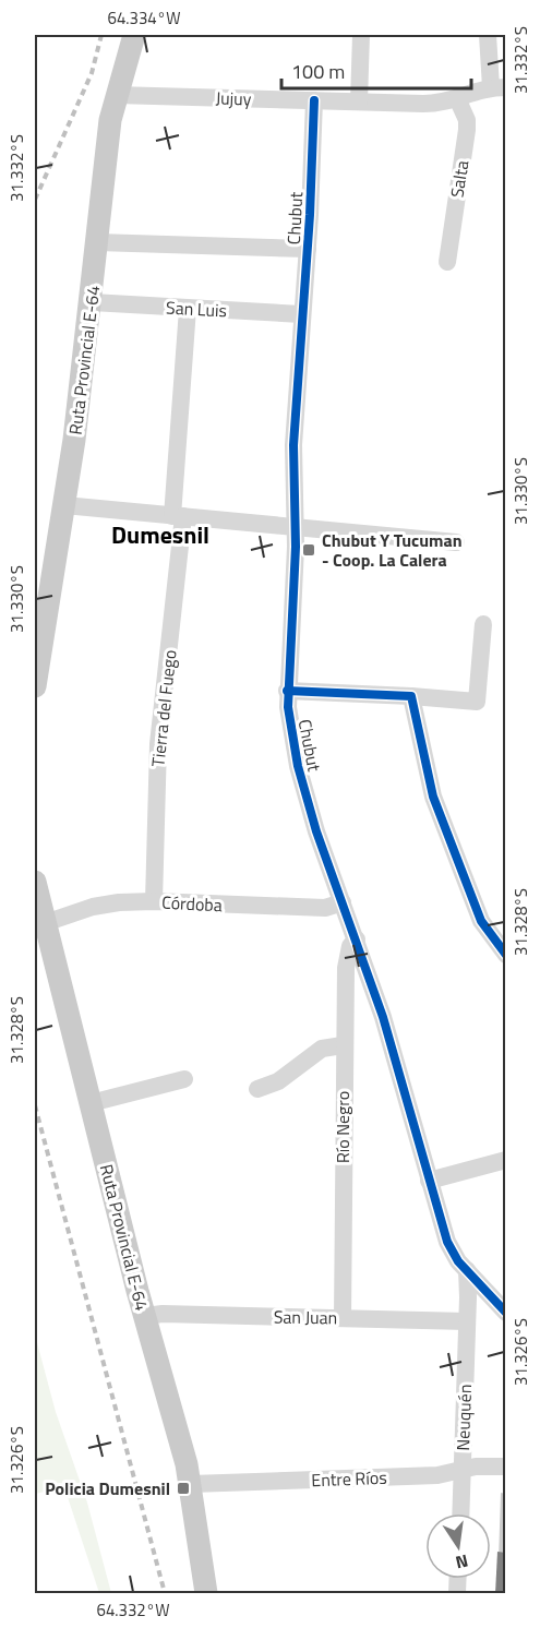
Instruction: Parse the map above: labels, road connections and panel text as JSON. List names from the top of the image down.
{
  "streets": {
    "main road": ["Ruta Provincial E-64"],
    "street": [
      "Jujuy",
      "Salta",
      "Chubut",
      "San Luis",
      "Tierra del Fuego",
      "Córdoba",
      "Río Negro",
      "San Juan",
      "Neuquén",
      "Entre Ríos"
    ]
  },
  "crossings": [
    ["Jujuy", "Salta"],
    ["Jujuy", "Chubut"],
    ["Jujuy", "Ruta Provincial E-64"],
    ["Chubut", "San Luis"],
    ["Chubut", "Córdoba"],
    ["Chubut", "Río Negro"],
    ["Chubut", "Neuquén"],
    ["San Luis", "Ruta Provincial E-64"],
    ["San Luis", "Tierra del Fuego"],
    ["Ruta Provincial E-64", "Córdoba"],
    ["Ruta Provincial E-64", "San Juan"],
    ["Ruta Provincial E-64", "Entre Ríos"],
    ["Tierra del Fuego", "Córdoba"],
    ["Río Negro", "San Juan"],
    ["San Juan", "Neuquén"],
    ["Neuquén", "Entre Ríos"]
  ],
  "districts": ["Dumesnil"],
  "places": {
    "transit": ["Chubut Y Tucuman - Coop. La Calera", "Policia Dumesnil"]
  },
  "scale_bar": "100 m",
  "north": "bottom",
  "coordinates": [
    "64.334°W",
    "31.332°S",
    "31.330°S",
    "31.328°S",
    "31.326°S",
    "64.332°W"
  ]
}
